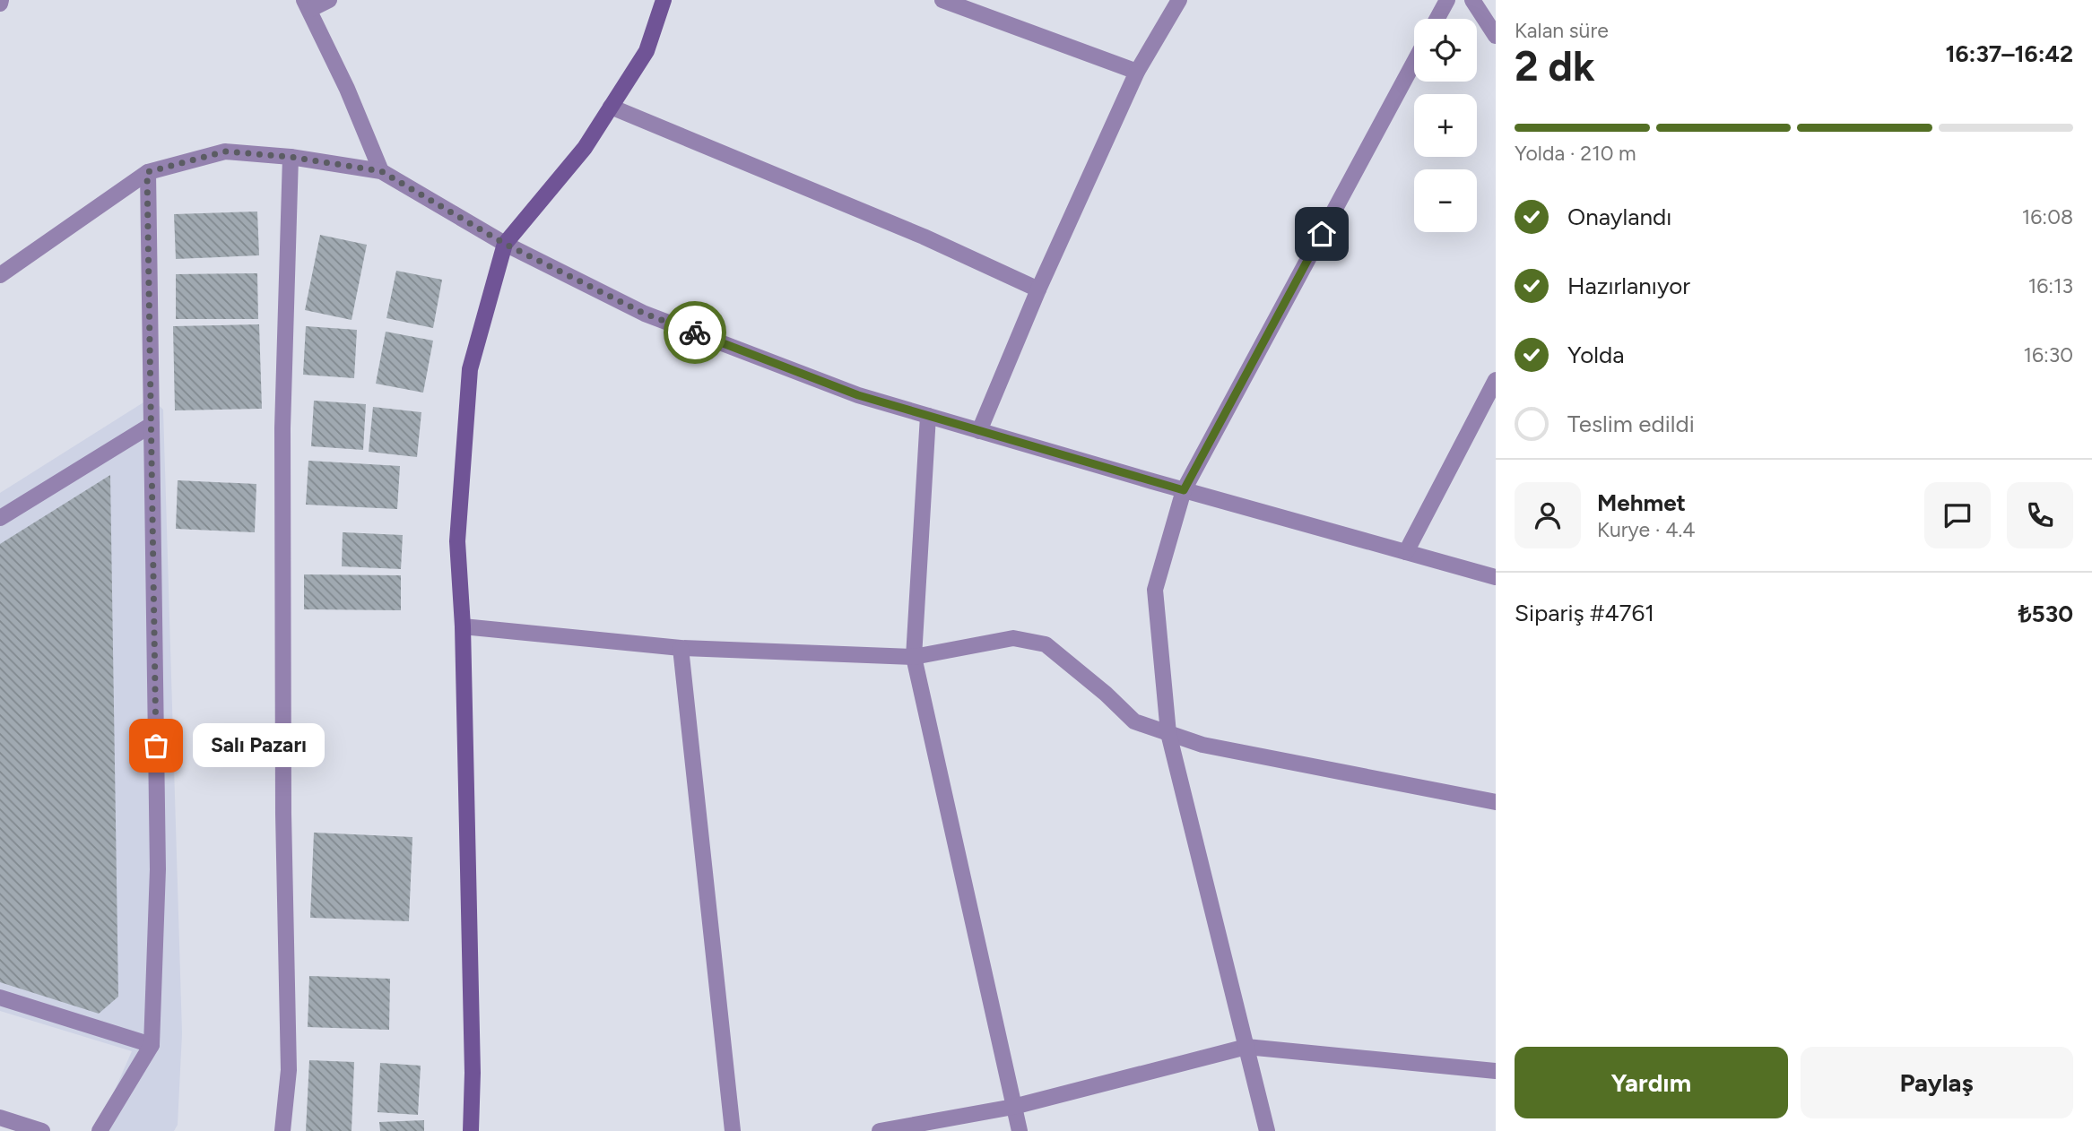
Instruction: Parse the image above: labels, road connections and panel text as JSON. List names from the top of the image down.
{
  "places": ["Salı Pazarı"],
  "page": {
    "heading": ["2 dk", "Kalan süre", "16:37–16:42"],
    "panel": [
      "Mehmet",
      "Kurye · 4.4",
      "Sipariş #4761",
      "₺530"
    ],
    "map_buttons": ["+", "−"],
    "bar": "Yolda · 210 m",
    "list": [
      ["Onaylandı", "16:08"],
      ["Hazırlanıyor", "16:13"],
      ["Yolda", "16:30"],
      "Teslim edildi"
    ],
    "bubble": "Salı Pazarı",
    "buttons": ["Yardım", "Paylaş"]
  }
}
